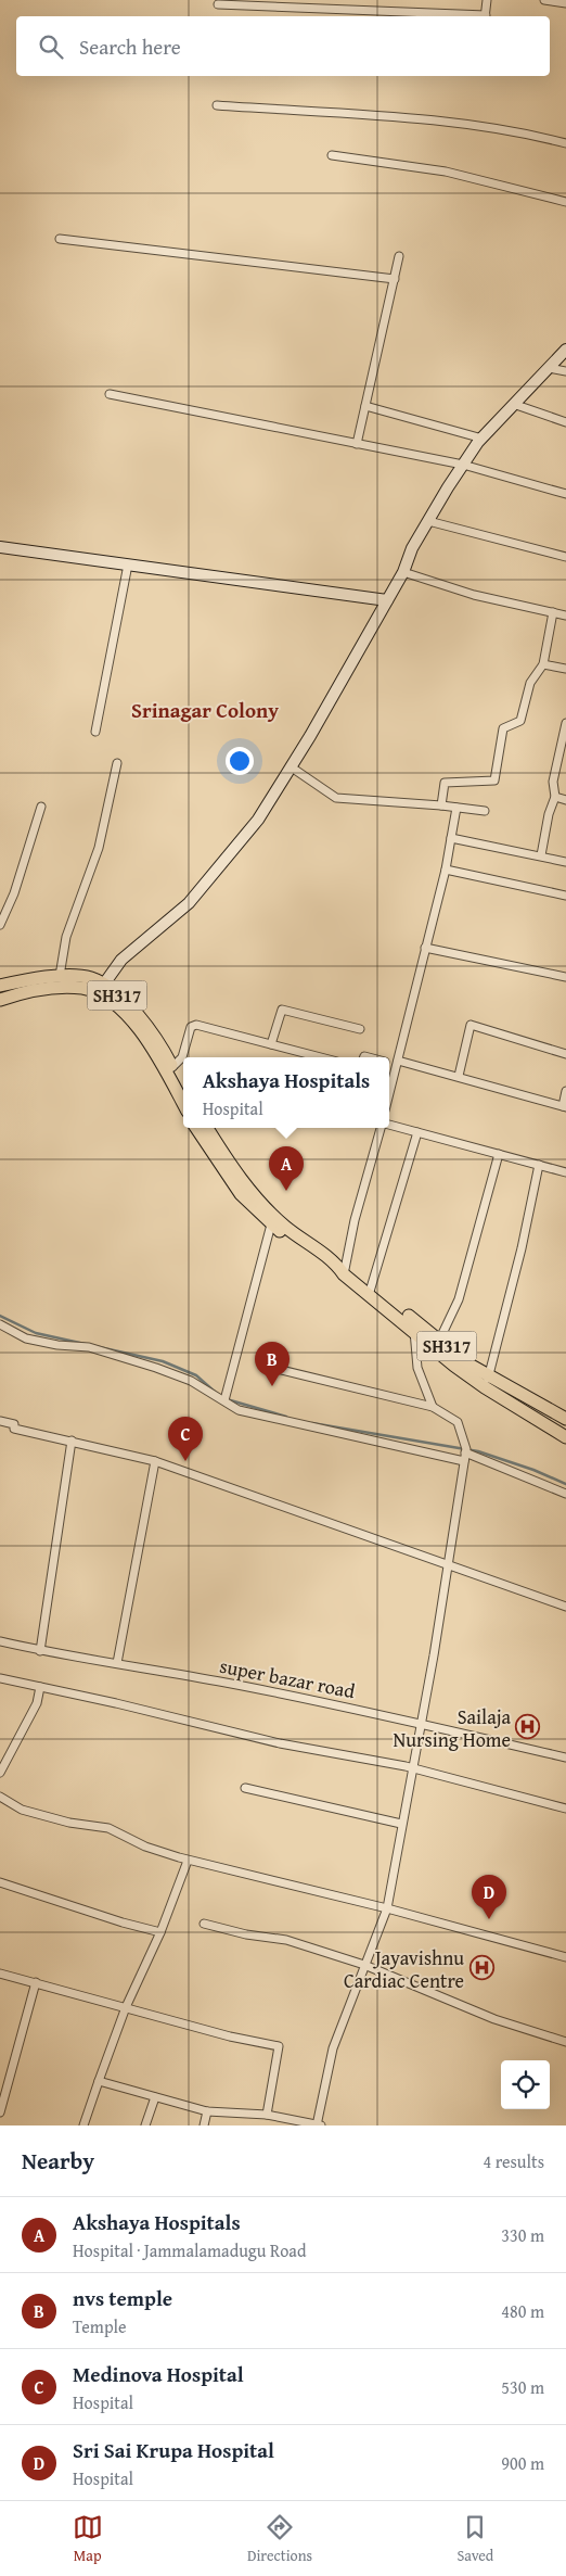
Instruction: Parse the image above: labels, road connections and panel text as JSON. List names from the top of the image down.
{
  "streets": {
    "main road": ["SH317"],
    "street": ["super bazar road"]
  },
  "districts": ["Srinagar Colony"],
  "places": {
    "hospital": ["Sailaja Nursing Home", "Jayavishnu Cardiac Centre"]
  },
  "page": {
    "search": "Search here",
    "popup": ["Akshaya Hospitals", "Hospital"],
    "pins": [
      "A",
      "B",
      "C",
      "D"
    ],
    "heading": ["Nearby", "4 results"],
    "list": [
      {
        "mark": "A",
        "name": "Akshaya Hospitals",
        "note": "Hospital · Jammalamadugu Road",
        "value": "330 m"
      },
      {
        "mark": "B",
        "name": "nvs temple",
        "note": "Temple",
        "value": "480 m"
      },
      {
        "mark": "C",
        "name": "Medinova Hospital",
        "note": "Hospital",
        "value": "530 m"
      },
      {
        "mark": "D",
        "name": "Sri Sai Krupa Hospital",
        "note": "Hospital",
        "value": "900 m"
      }
    ],
    "nav": ["Map", "Directions", "Saved"]
  }
}
